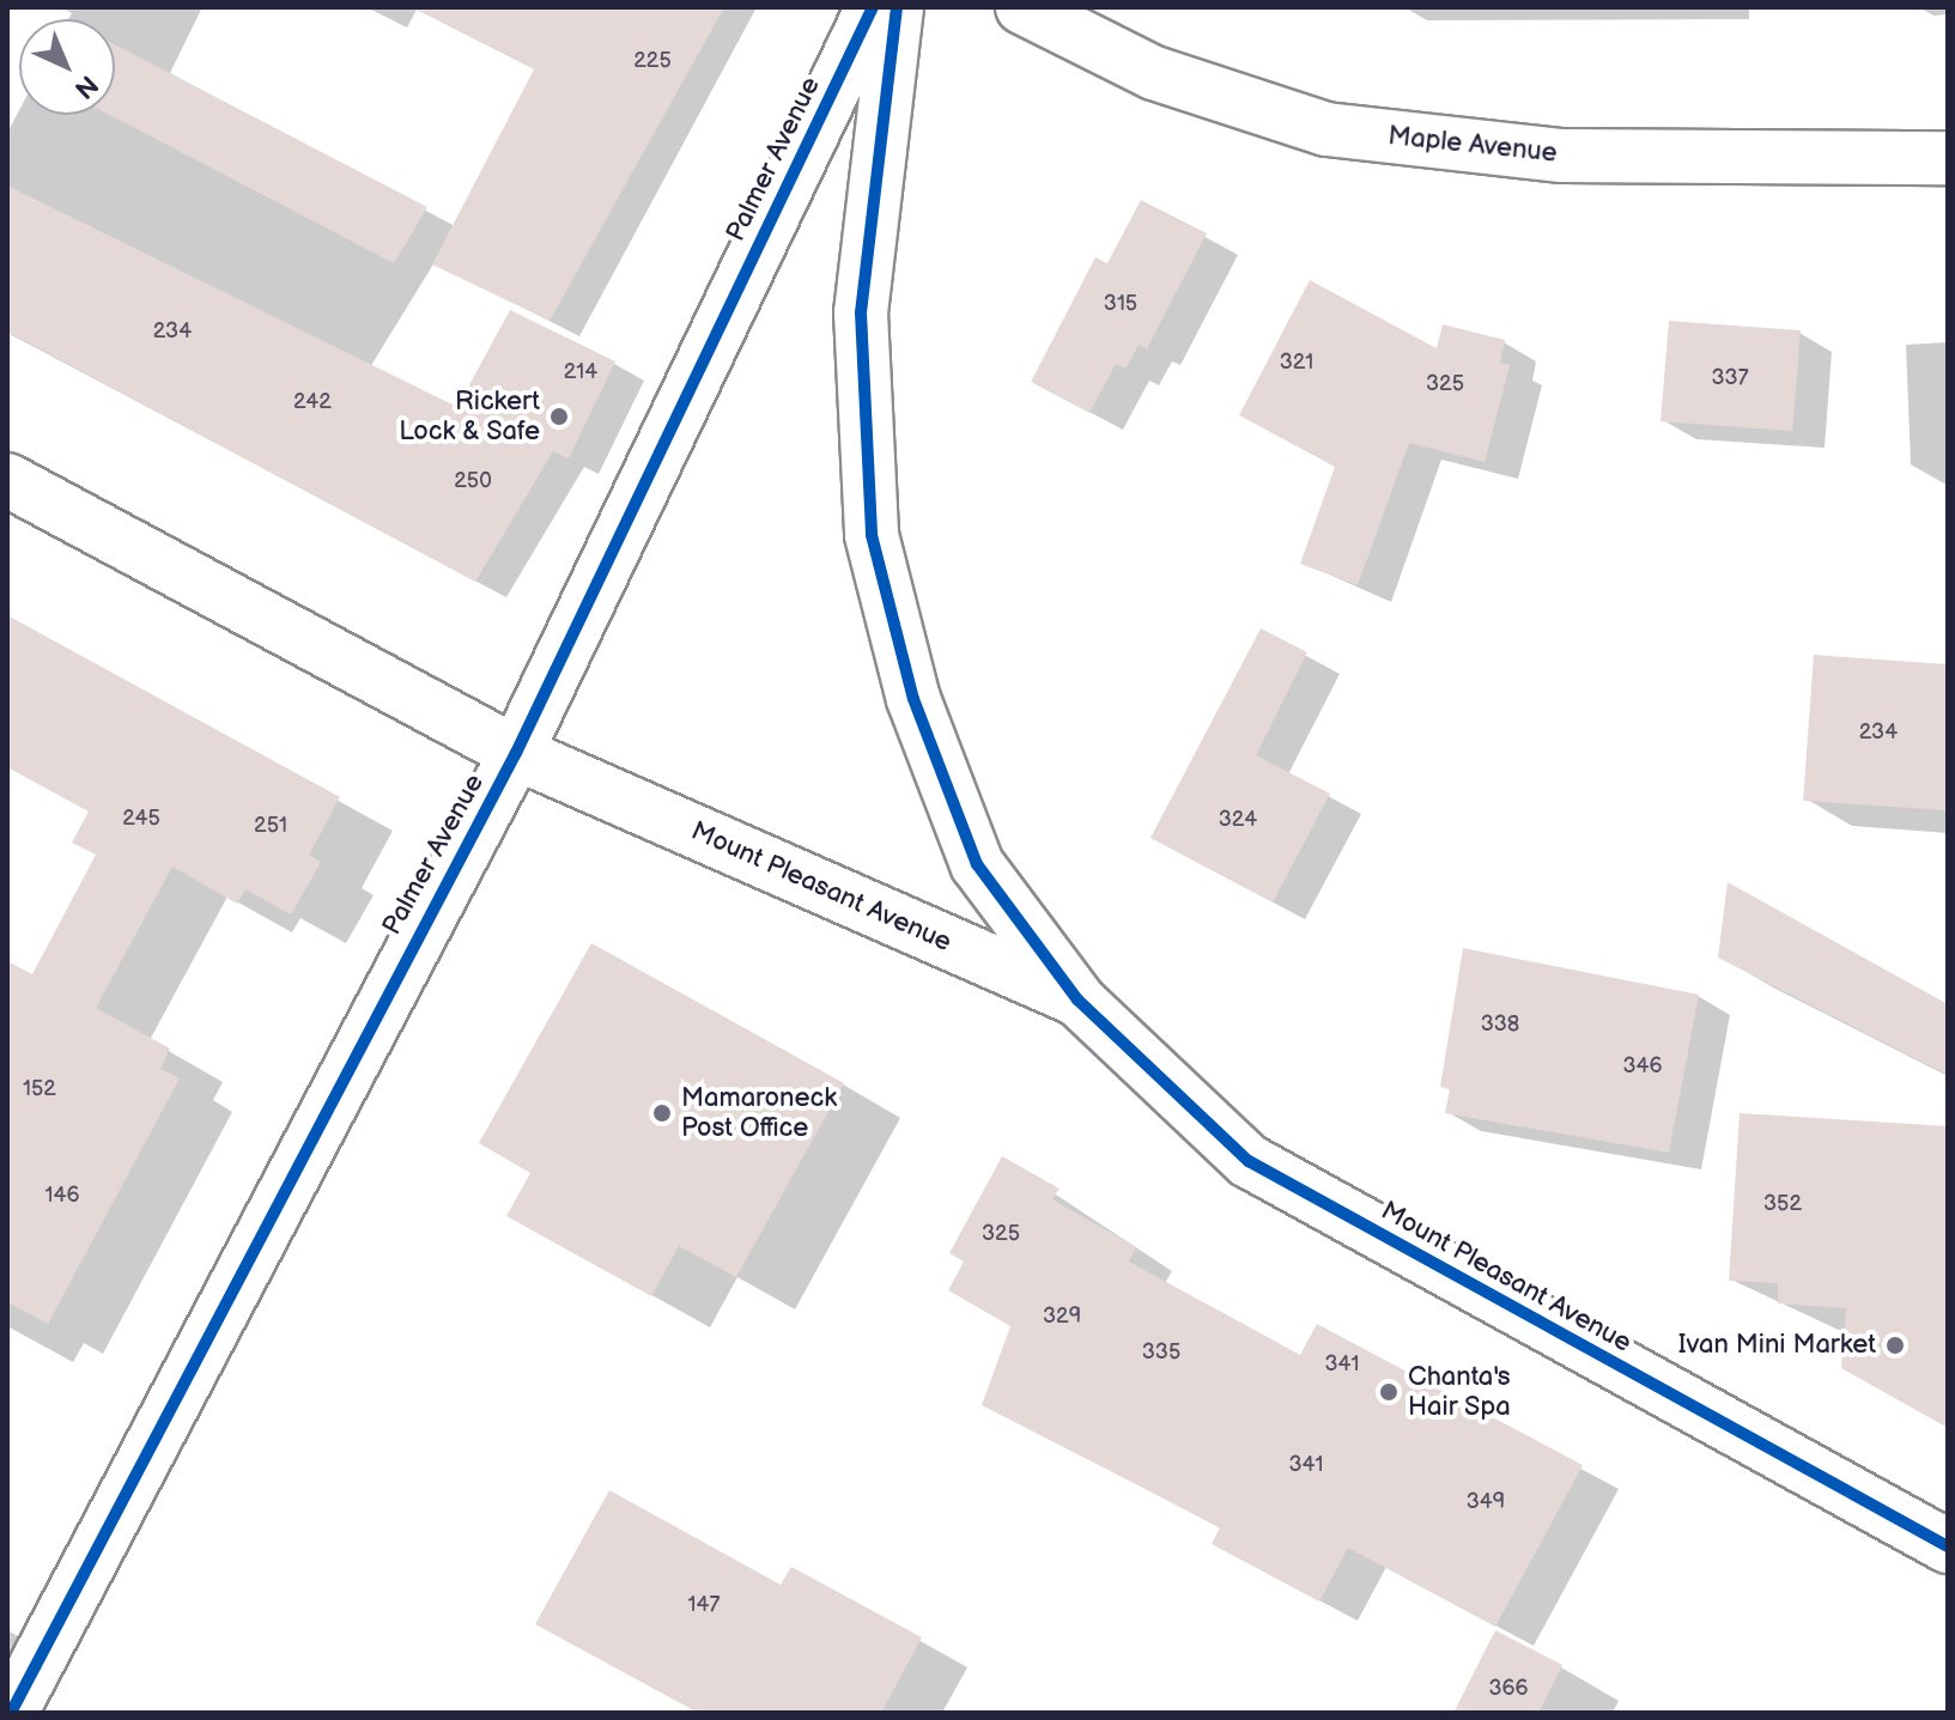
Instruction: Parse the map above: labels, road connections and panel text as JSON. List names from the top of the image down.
{
  "streets": {
    "street": ["Maple Avenue", "Palmer Avenue", "Mount Pleasant Avenue"]
  },
  "crossings": [
    ["Palmer Avenue", "Mount Pleasant Avenue"]
  ],
  "places": [
    "Rickert Lock & Safe",
    "Mamaroneck Post Office",
    "Ivan Mini Market",
    "Chanta's Hair Spa"
  ],
  "house_numbers": [
    "225",
    "315",
    "234",
    "321",
    "214",
    "337",
    "325",
    "242",
    "250",
    "234",
    "245",
    "324",
    "251",
    "338",
    "346",
    "152",
    "146",
    "352",
    "325",
    "329",
    "335",
    "341",
    "341",
    "349",
    "147",
    "366"
  ],
  "north": "bottom right"
}
